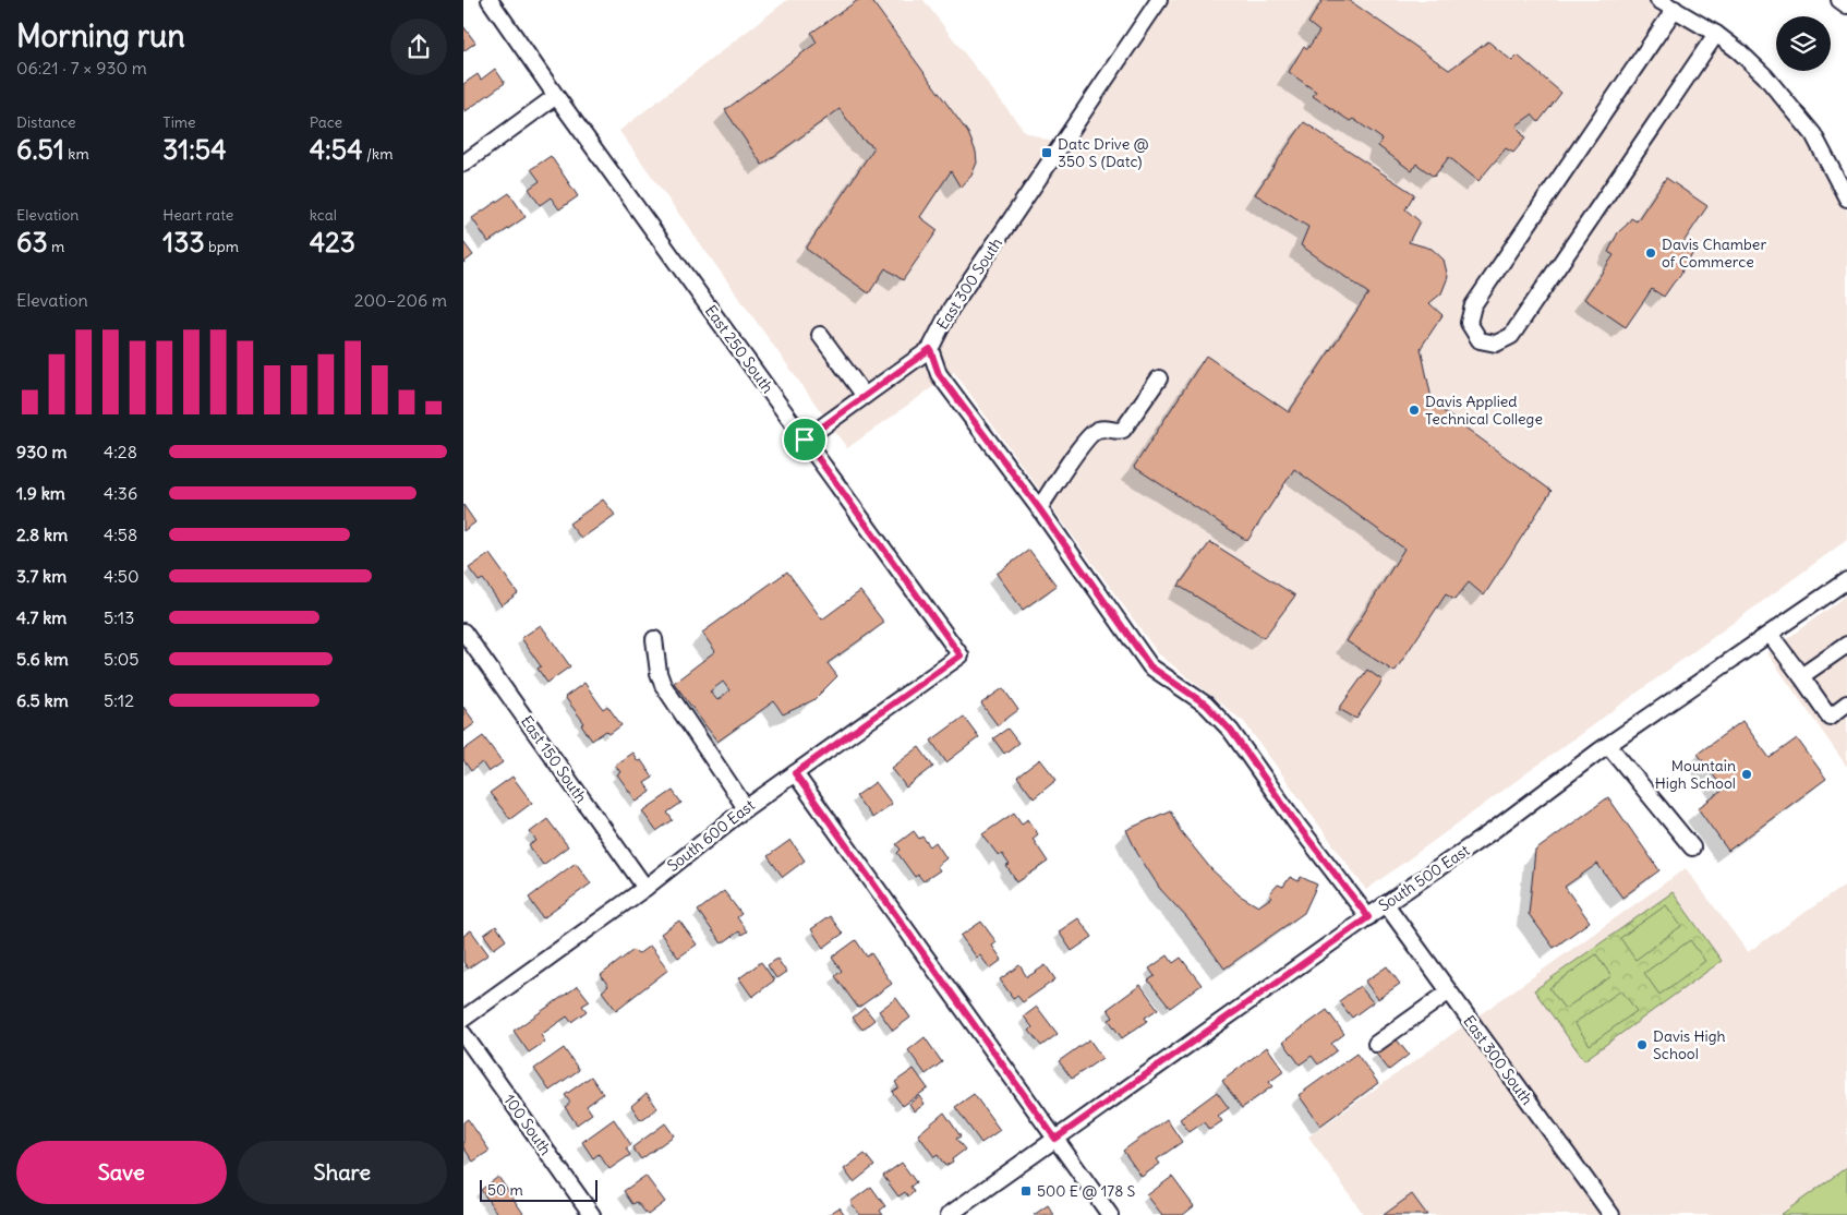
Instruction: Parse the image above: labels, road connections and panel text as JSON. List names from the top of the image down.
{
  "streets": {
    "street": [
      "East 300 South",
      "East 250 South",
      "East 150 South",
      "South 600 East",
      "South 500 East",
      "100 South"
    ]
  },
  "crossings": [
    ["East 300 South", "South 500 East"],
    ["East 250 South", "South 600 East"],
    ["East 150 South", "South 600 East"]
  ],
  "places": {
    "transit": ["Datc Drive @ 350 S (Datc)", "500 E @ 178 S"],
    "other": [
      "Davis Chamber of Commerce",
      "Davis Applied Technical College",
      "Mountain High School",
      "Davis High School"
    ]
  },
  "scale_bar": "50 m",
  "page": {
    "heading": ["Morning run", "06:21 · 7 × 930 m"],
    "stats": [
      ["Distance", "6.51 km"],
      ["Time", "31:54"],
      ["Pace", "4:54 /km"],
      ["Elevation", "63 m"],
      ["Heart rate", "133 bpm"],
      ["kcal", "423"]
    ],
    "chart": ["Elevation", "200–206 m"],
    "list": [
      {
        "name": "930 m",
        "note": "4:28"
      },
      {
        "name": "1.9 km",
        "note": "4:36"
      },
      {
        "name": "2.8 km",
        "note": "4:58"
      },
      {
        "name": "3.7 km",
        "note": "4:50"
      },
      {
        "name": "4.7 km",
        "note": "5:13"
      },
      {
        "name": "5.6 km",
        "note": "5:05"
      },
      {
        "name": "6.5 km",
        "note": "5:12"
      }
    ],
    "buttons": ["Save", "Share"],
    "scale": "50 m"
  }
}
